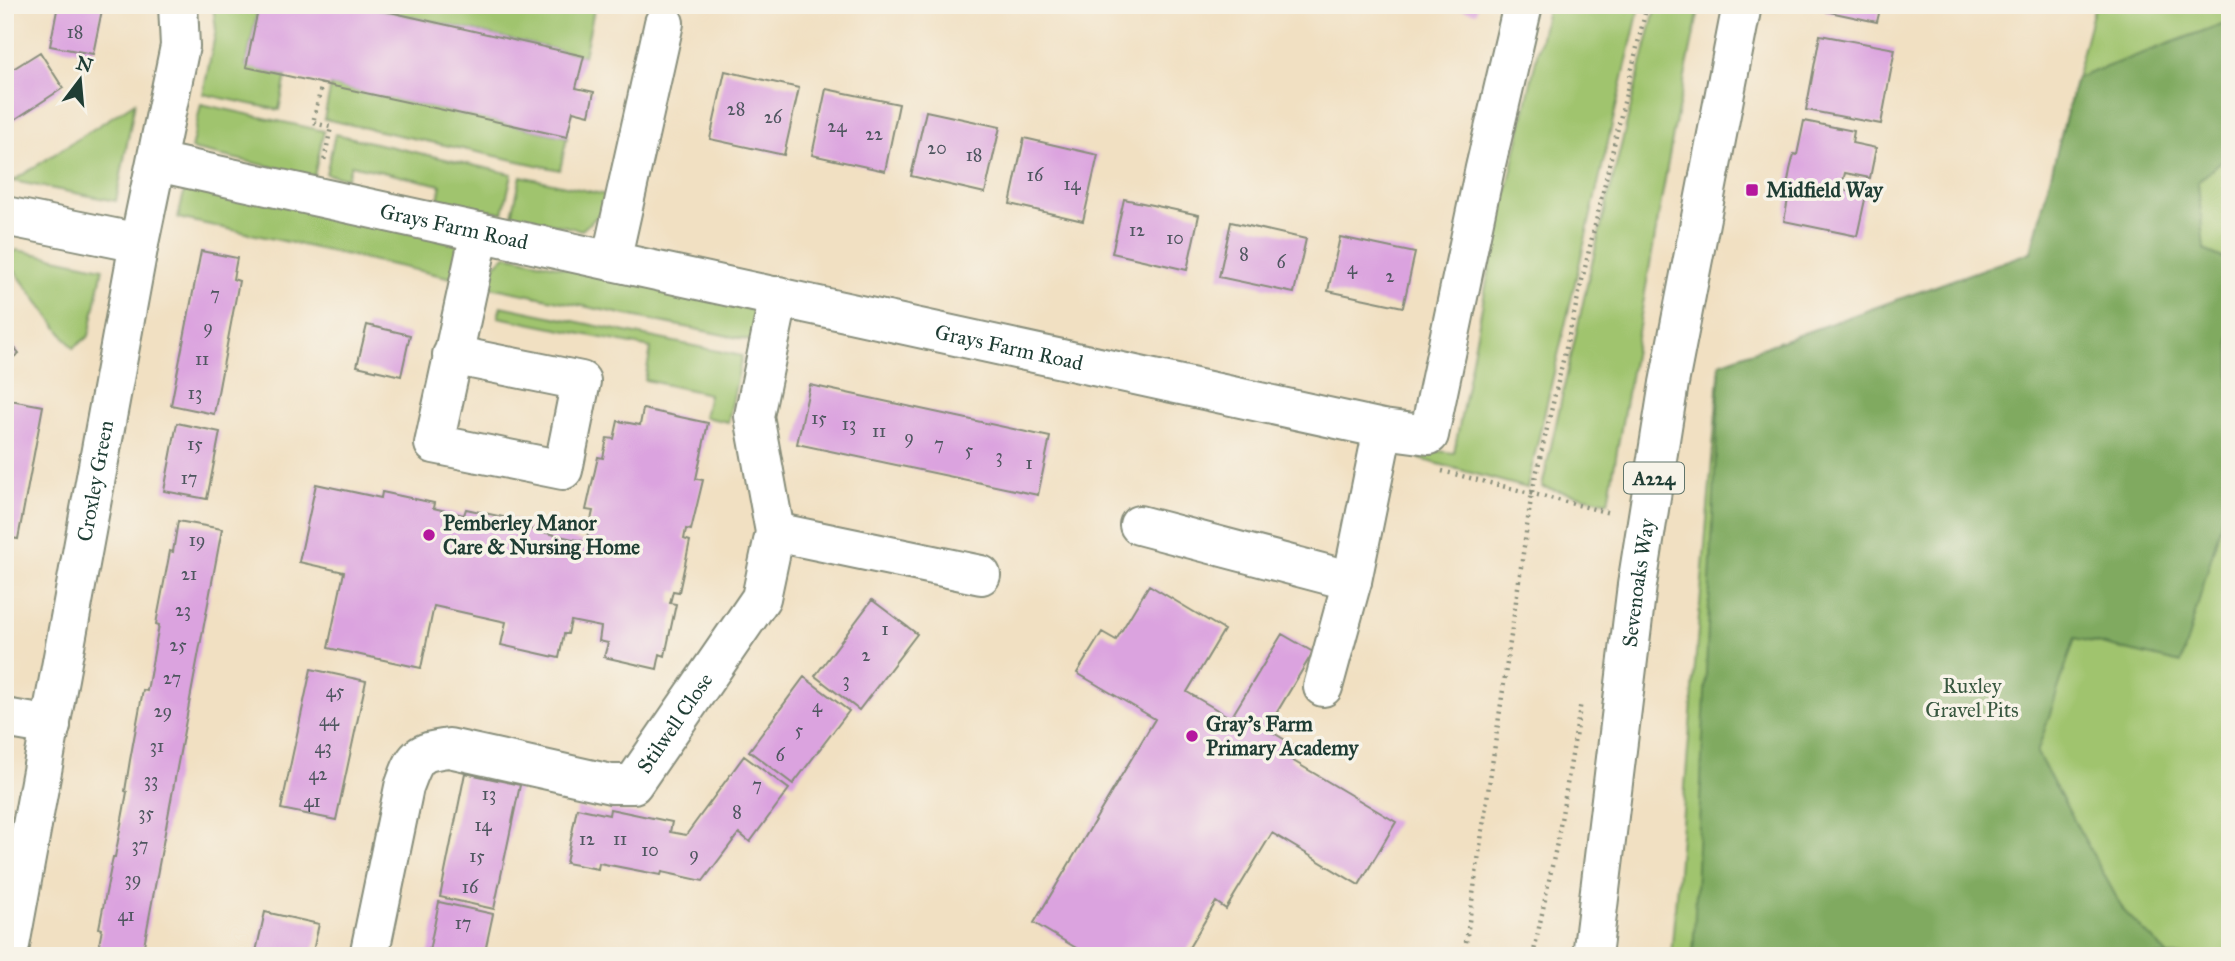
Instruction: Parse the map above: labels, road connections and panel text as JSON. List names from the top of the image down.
{
  "streets": {
    "street": [
      "Grays Farm Road",
      "A224",
      "Croxley Green",
      "Sevenoaks Way",
      "Stilwell Close"
    ]
  },
  "crossings": [
    ["Grays Farm Road", "Croxley Green"],
    ["Grays Farm Road", "Stilwell Close"]
  ],
  "parks": ["Ruxley Gravel Pits"],
  "places": {
    "transit": ["Midfield Way"],
    "other": ["Pemberley Manor Care & Nursing Home", "Gray's Farm Primary Academy"]
  },
  "house_numbers": [
    "18",
    "28",
    "26",
    "24",
    "22",
    "20",
    "18",
    "16",
    "14",
    "12",
    "10",
    "8",
    "6",
    "4",
    "2",
    "7",
    "9",
    "11",
    "13",
    "15",
    "13",
    "11",
    "9",
    "15",
    "7",
    "5",
    "3",
    "1",
    "17",
    "19",
    "21",
    "23",
    "1",
    "25",
    "2",
    "27",
    "3",
    "45",
    "4",
    "29",
    "44",
    "5",
    "31",
    "43",
    "6",
    "42",
    "33",
    "7",
    "13",
    "41",
    "8",
    "35",
    "14",
    "12",
    "11",
    "37",
    "10",
    "9",
    "15",
    "39",
    "16",
    "41",
    "17"
  ],
  "north": "top"
}
